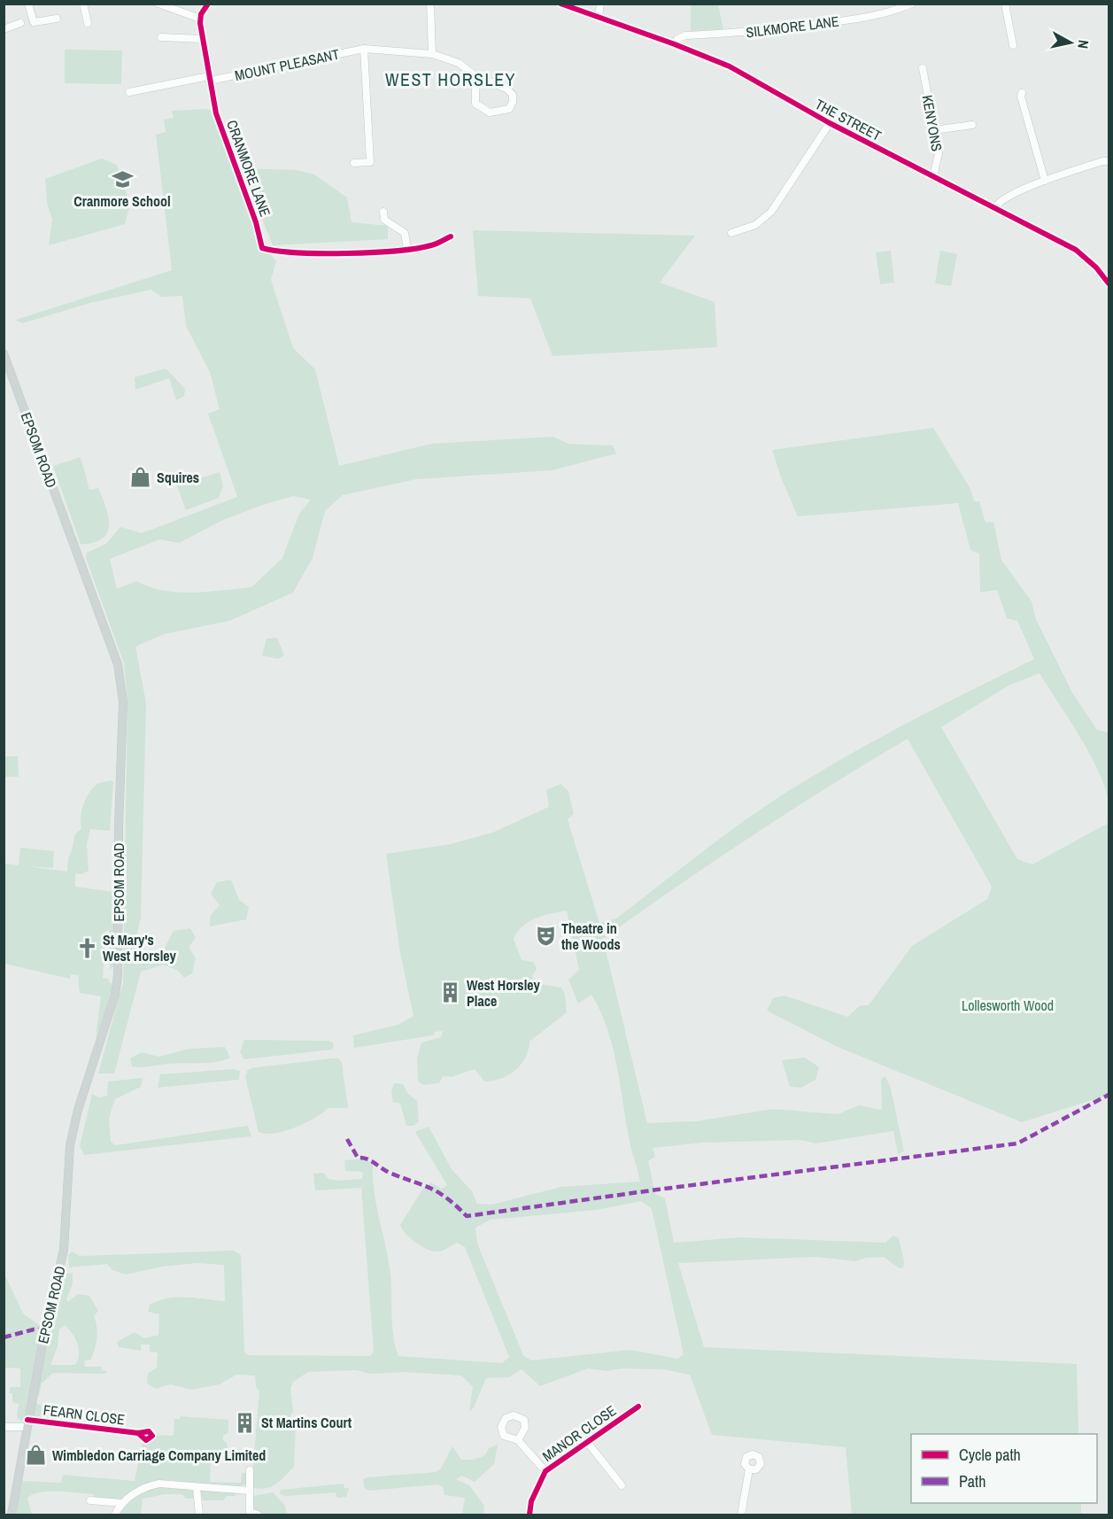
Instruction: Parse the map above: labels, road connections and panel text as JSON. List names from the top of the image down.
{
  "streets": {
    "main road": ["EPSOM ROAD"],
    "street": [
      "SILKMORE LANE",
      "MOUNT PLEASANT",
      "THE STREET",
      "KENYONS",
      "CRANMORE LANE",
      "FEARN CLOSE",
      "MANOR CLOSE"
    ]
  },
  "crossings": [
    ["SILKMORE LANE", "THE STREET"],
    ["MOUNT PLEASANT", "CRANMORE LANE"],
    ["THE STREET", "KENYONS"],
    ["EPSOM ROAD", "FEARN CLOSE"]
  ],
  "districts": ["WEST HORSLEY"],
  "parks": ["Lollesworth Wood"],
  "places": {
    "school or university": ["Cranmore School"],
    "shop": ["Squires", "Wimbledon Carriage Company Limited"],
    "theatre": ["Theatre in the Woods"],
    "church": ["St Mary's West Horsley"],
    "building": ["West Horsley Place", "St Martins Court"]
  },
  "legend": ["Cycle path", "Path"],
  "north": "right"
}
